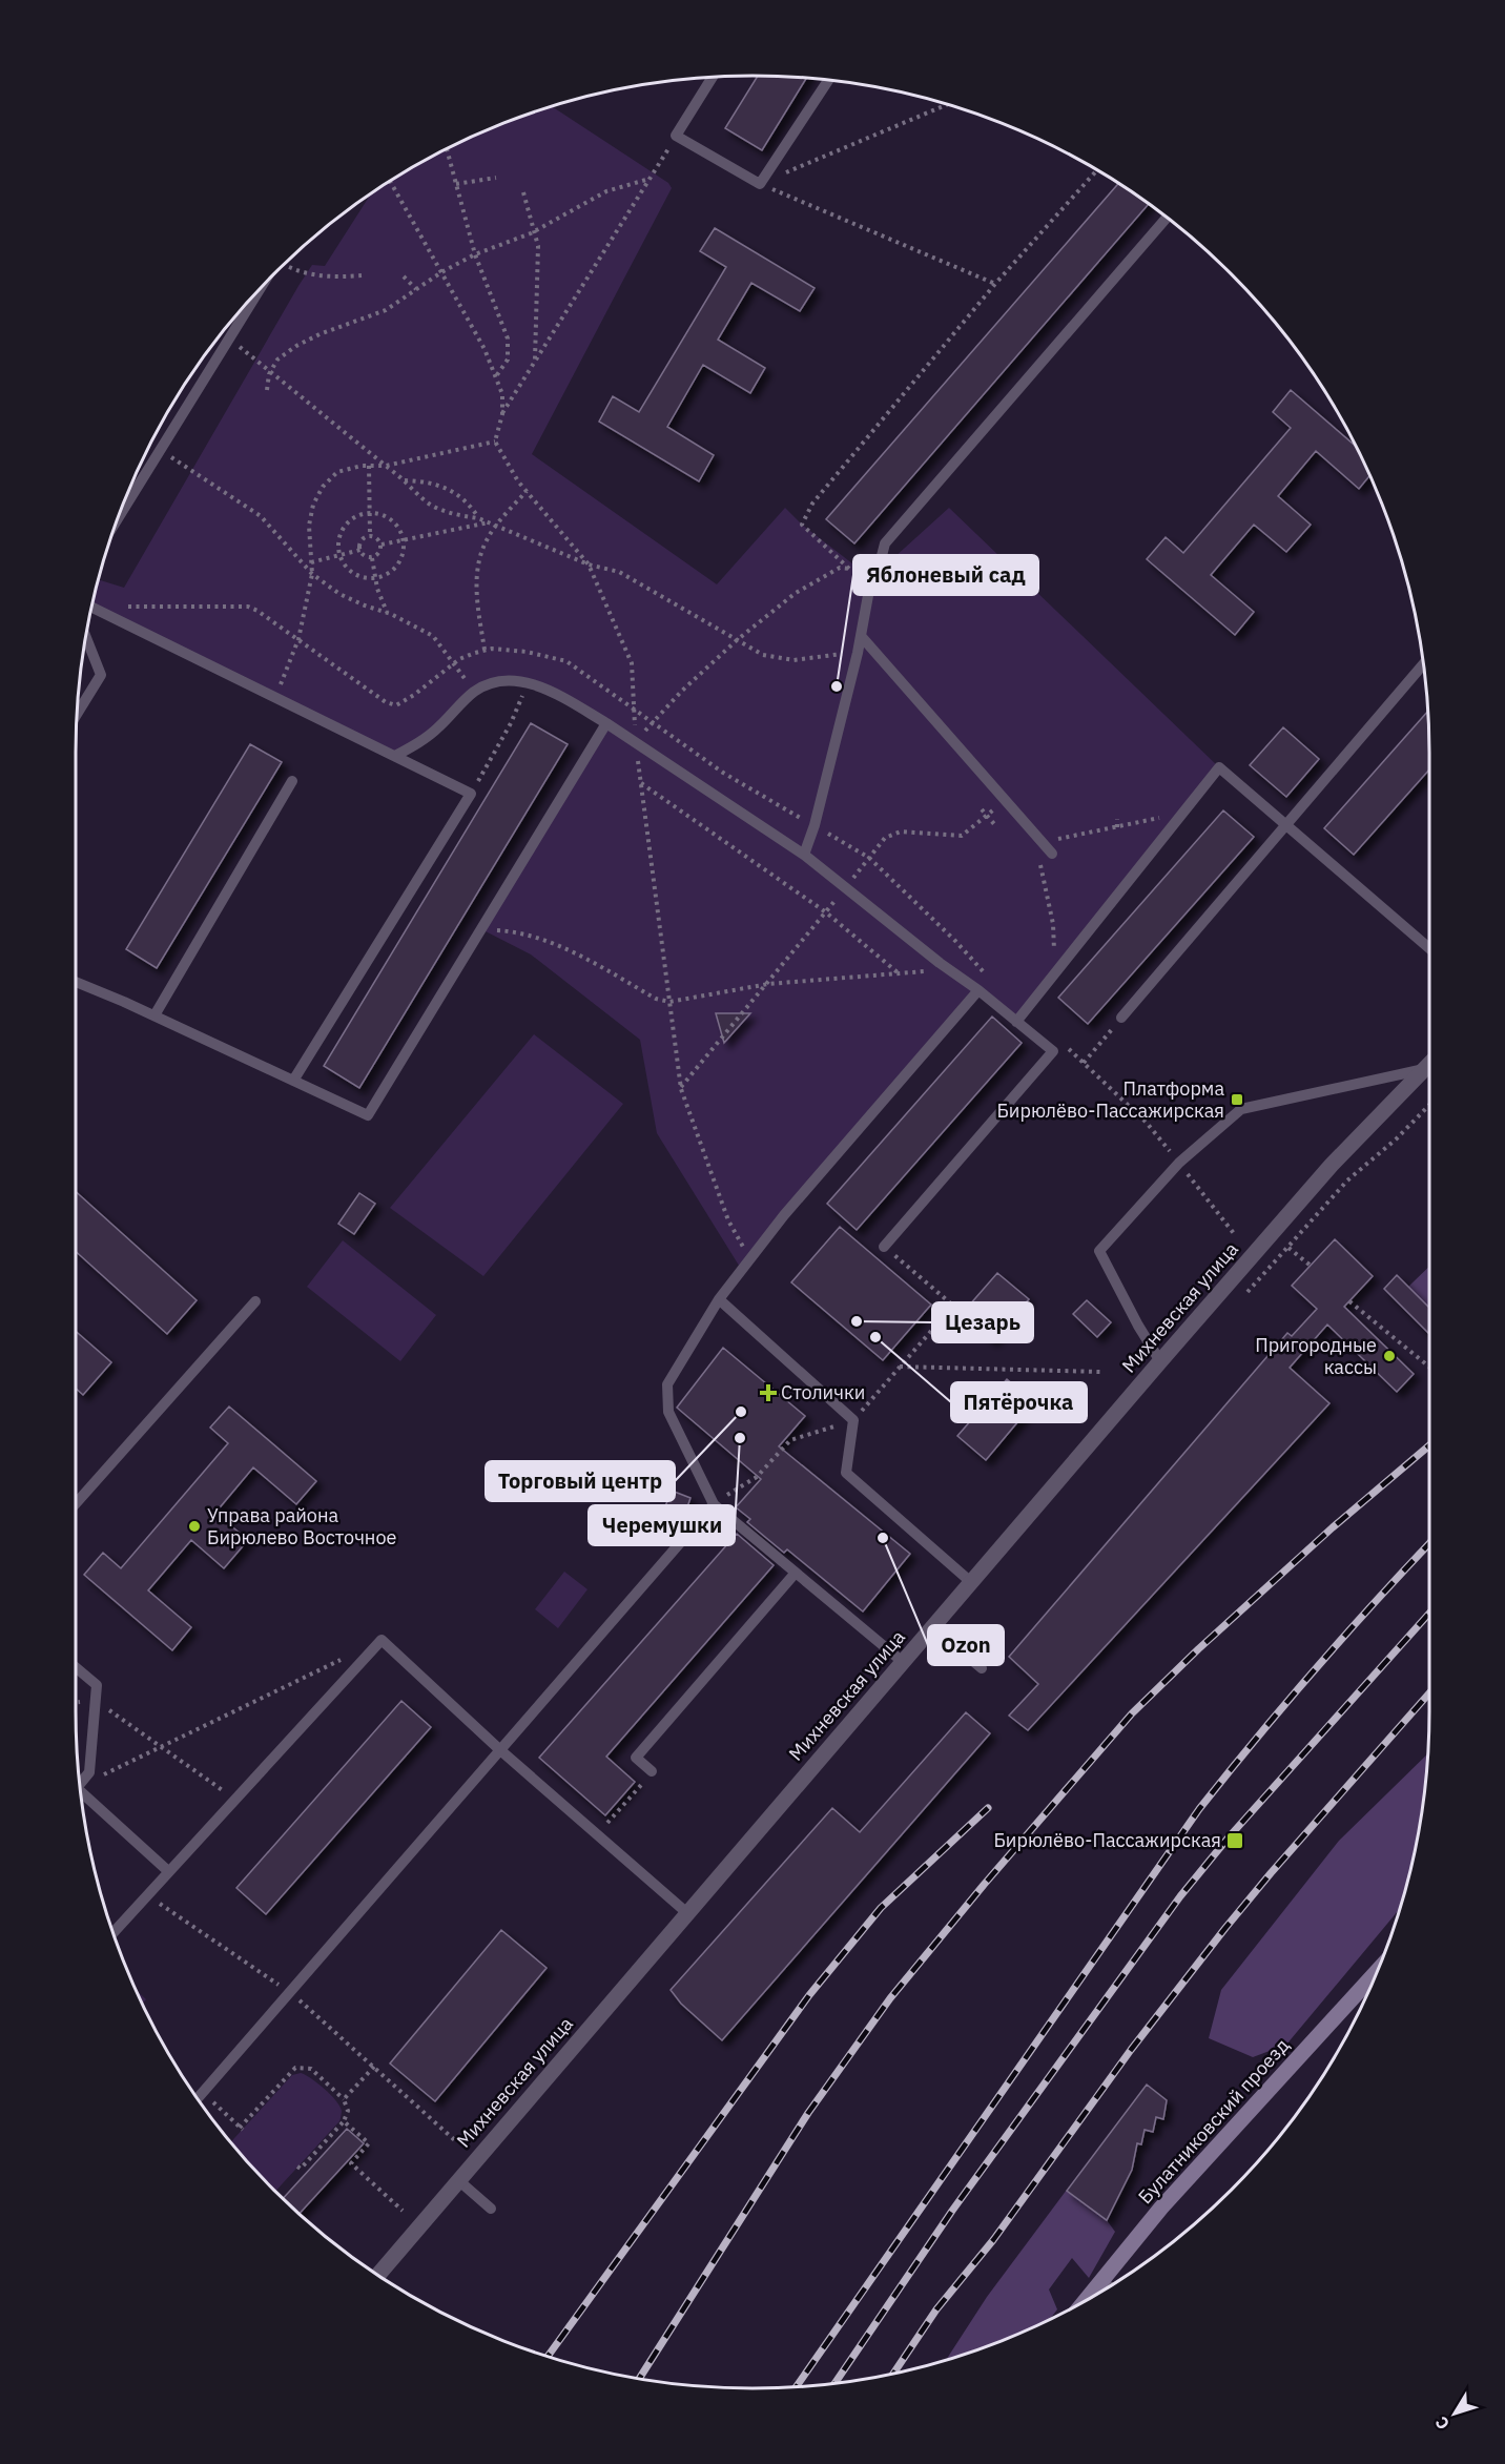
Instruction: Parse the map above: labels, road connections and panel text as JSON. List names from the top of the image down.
{
  "streets": {
    "street": ["Михневская улица", "Булатниковский проезд"]
  },
  "places": {
    "other": [
      "Яблоневый сад",
      "Цезарь",
      "Пятёрочка",
      "Пригородные кассы",
      "Торговый центр",
      "Черемушки",
      "Управа района Бирюлево Восточное",
      "Ozon"
    ],
    "transit": ["Платформа Бирюлёво-Пассажирская", "Бирюлёво-Пассажирская"],
    "health": ["Столички"]
  },
  "north": "bottom left"
}
